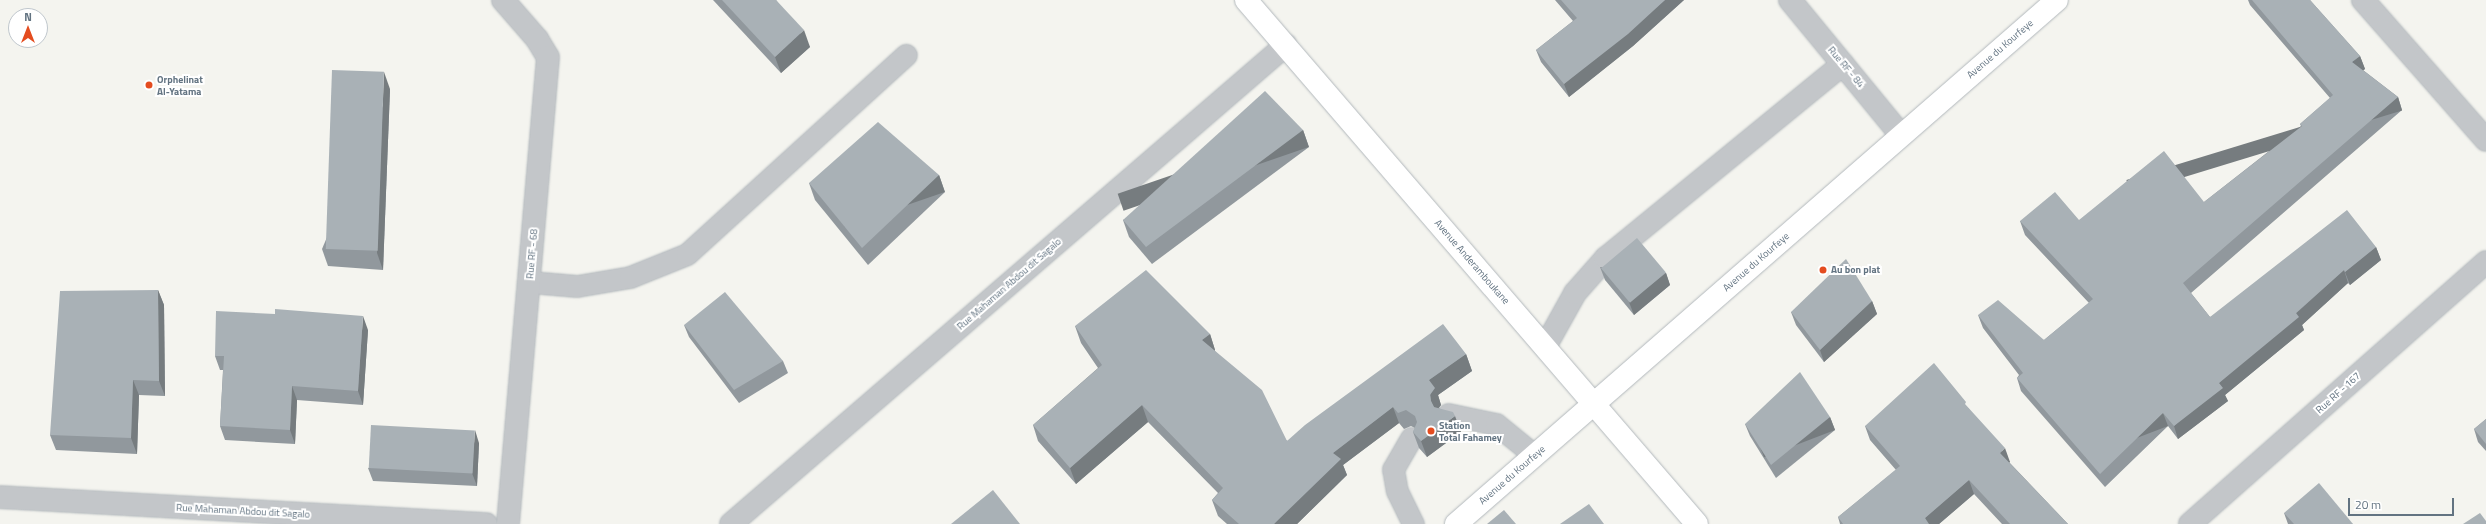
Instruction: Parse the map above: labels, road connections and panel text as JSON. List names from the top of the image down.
{
  "streets": {
    "main road": ["Avenue du Kourfeye", "Avenue Anderamboukane"],
    "street": [
      "Rue RF - 84",
      "Rue RF - 68",
      "Rue Mahaman Abdou dit Sagalo",
      "Rue RF - 167"
    ]
  },
  "crossings": [
    ["Avenue du Kourfeye", "Rue RF - 84"],
    ["Avenue du Kourfeye", "Avenue Anderamboukane"],
    ["Avenue Anderamboukane", "Rue Mahaman Abdou dit Sagalo"]
  ],
  "places": ["Orphelinat Al-Yatama", "Au bon plat", "Station Total Fahamey"],
  "scale_bar": "20 m",
  "north": "top"
}
